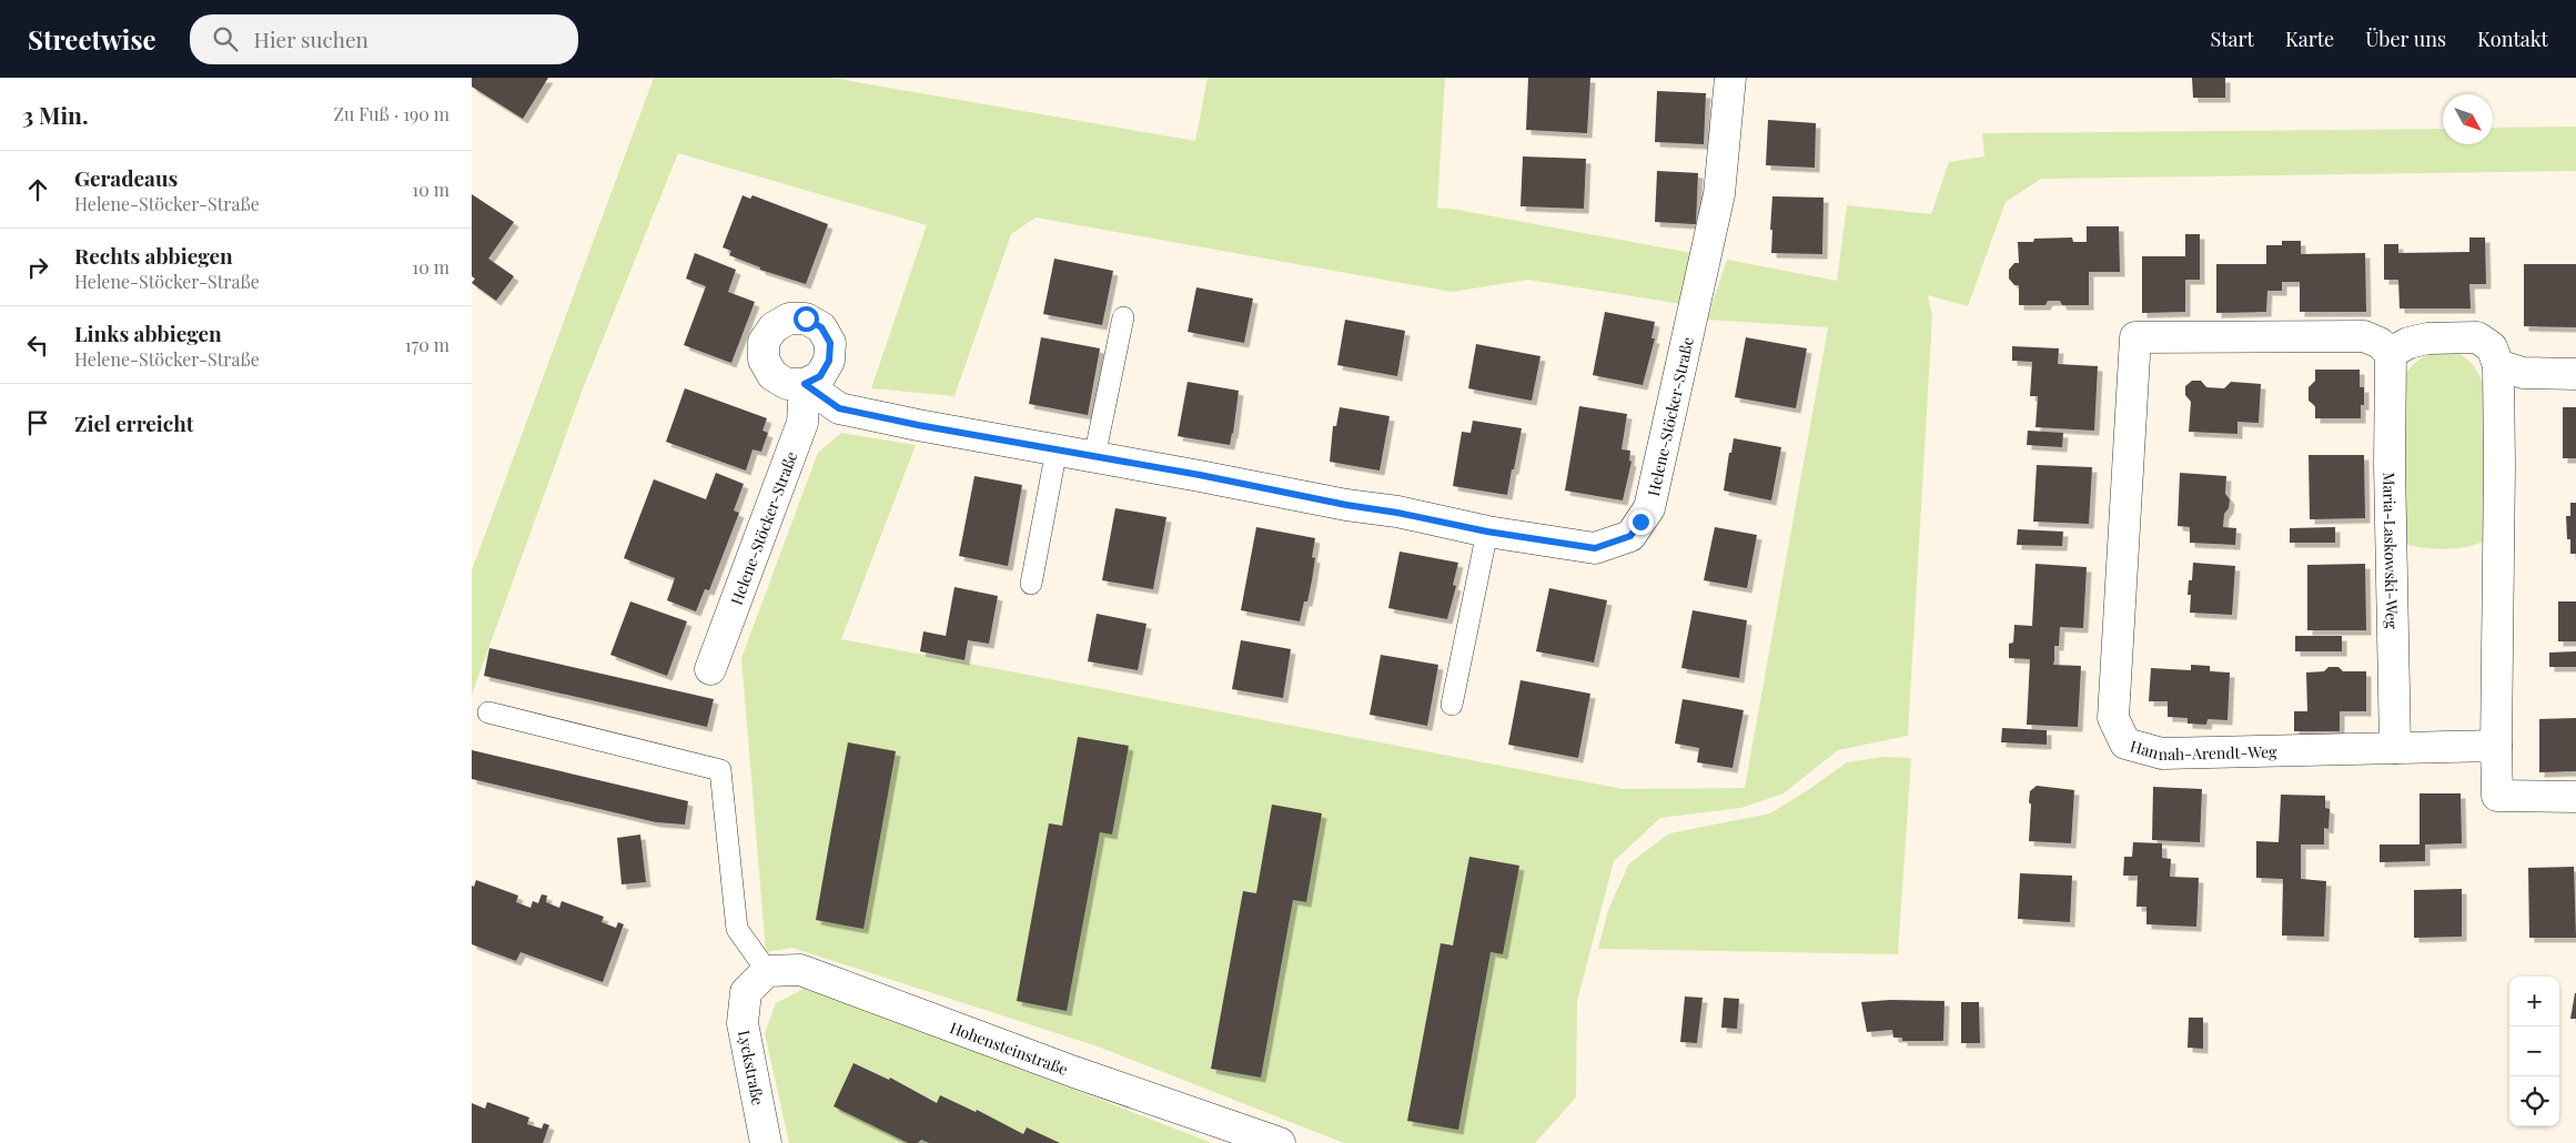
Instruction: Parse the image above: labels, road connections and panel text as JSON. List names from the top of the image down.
{
  "streets": {
    "street": [
      "Helene-Stöcker-Straße",
      "Maria-Laskowski-Weg",
      "Hannah-Arendt-Weg",
      "Hohensteinstraße",
      "Lyckstraße"
    ]
  },
  "crossings": [
    ["Maria-Laskowski-Weg", "Hannah-Arendt-Weg"],
    ["Hohensteinstraße", "Lyckstraße"]
  ],
  "north": "bottom right",
  "page": {
    "header": "Streetwise",
    "search": "Hier suchen",
    "nav": [
      "Start",
      "Karte",
      "Über uns",
      "Kontakt"
    ],
    "heading": ["3 Min.", "Zu Fuß · 190 m"],
    "list": [
      ["Geradeaus", "Helene-Stöcker-Straße", "10 m"],
      ["Rechts abbiegen", "Helene-Stöcker-Straße", "10 m"],
      ["Links abbiegen", "Helene-Stöcker-Straße", "170 m"],
      "Ziel erreicht"
    ],
    "map_buttons": ["+", "−"]
  }
}
